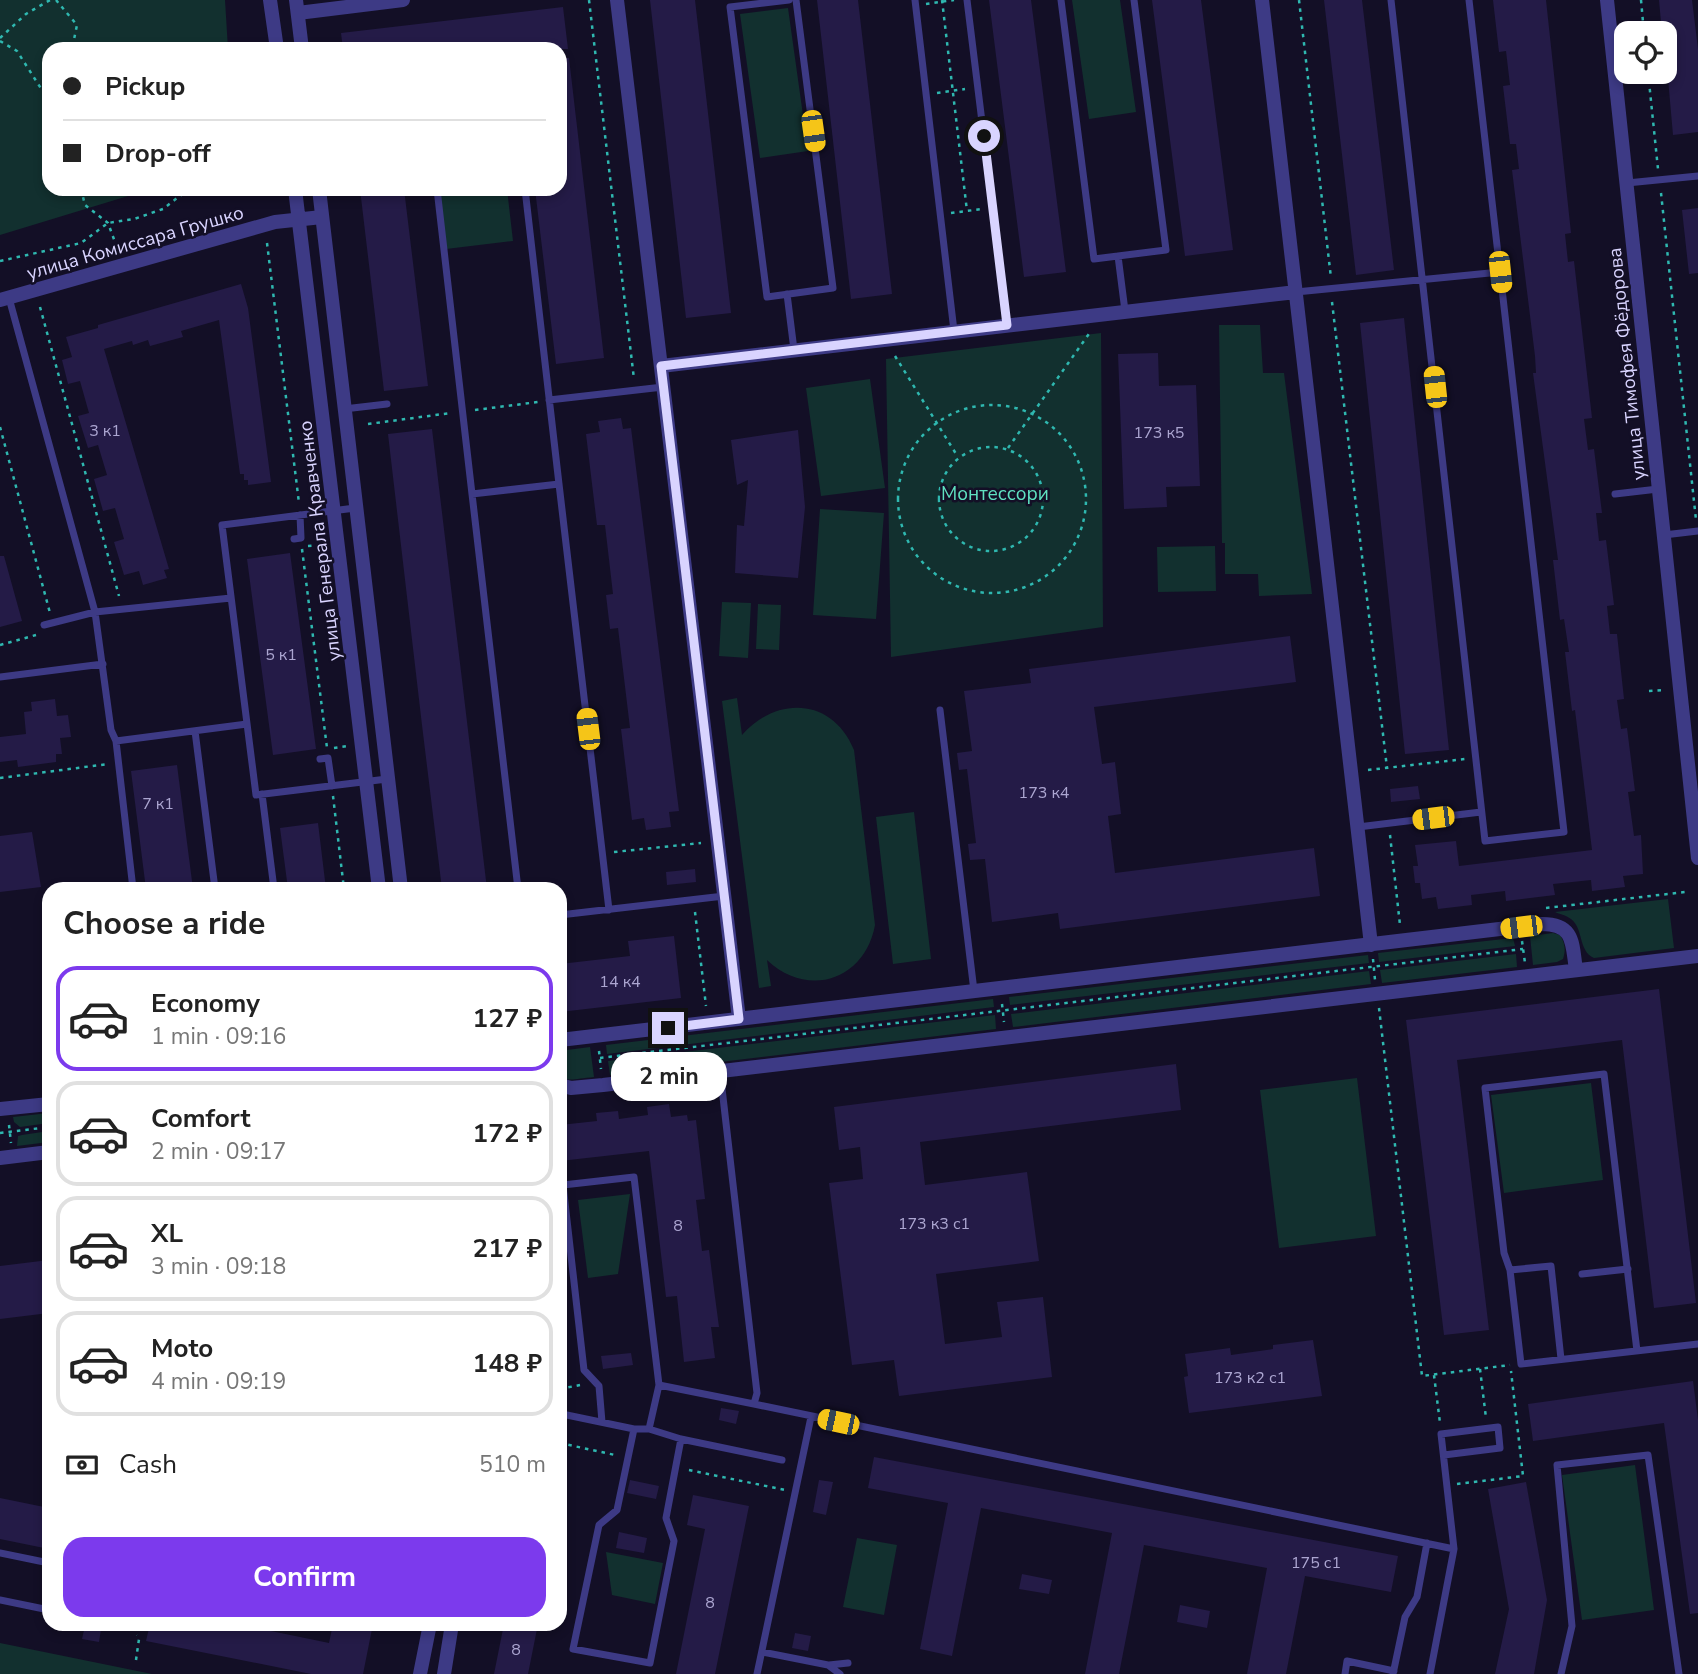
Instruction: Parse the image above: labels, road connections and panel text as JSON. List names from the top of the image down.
{
  "streets": {
    "street": ["улица Комиссара Грушко", "улица Тимофея Фёдорова", "улица Генерала Кравченко"]
  },
  "crossings": [
    ["улица Комиссара Грушко", "улица Генерала Кравченко"]
  ],
  "parks": ["Монтессори"],
  "house_numbers": [
    "3 к1",
    "173 к5",
    "5 к1",
    "173 к4",
    "7 к1",
    "14 к4",
    "173 к3 с1",
    "8",
    "173 к2 с1",
    "175 с1",
    "8",
    "8"
  ],
  "page": {
    "banner": ["Pickup", "Drop-off"],
    "heading": "Choose a ride",
    "list": [
      {
        "name": "Economy",
        "note": "1 min · 09:16",
        "value": "127 ₽"
      },
      {
        "name": "Comfort",
        "note": "2 min · 09:17",
        "value": "172 ₽"
      },
      {
        "name": "XL",
        "note": "3 min · 09:18",
        "value": "217 ₽"
      },
      {
        "name": "Moto",
        "note": "4 min · 09:19",
        "value": "148 ₽"
      }
    ],
    "bubble": "2 min",
    "pay": ["Cash", "510 m"],
    "buttons": "Confirm"
  }
}
